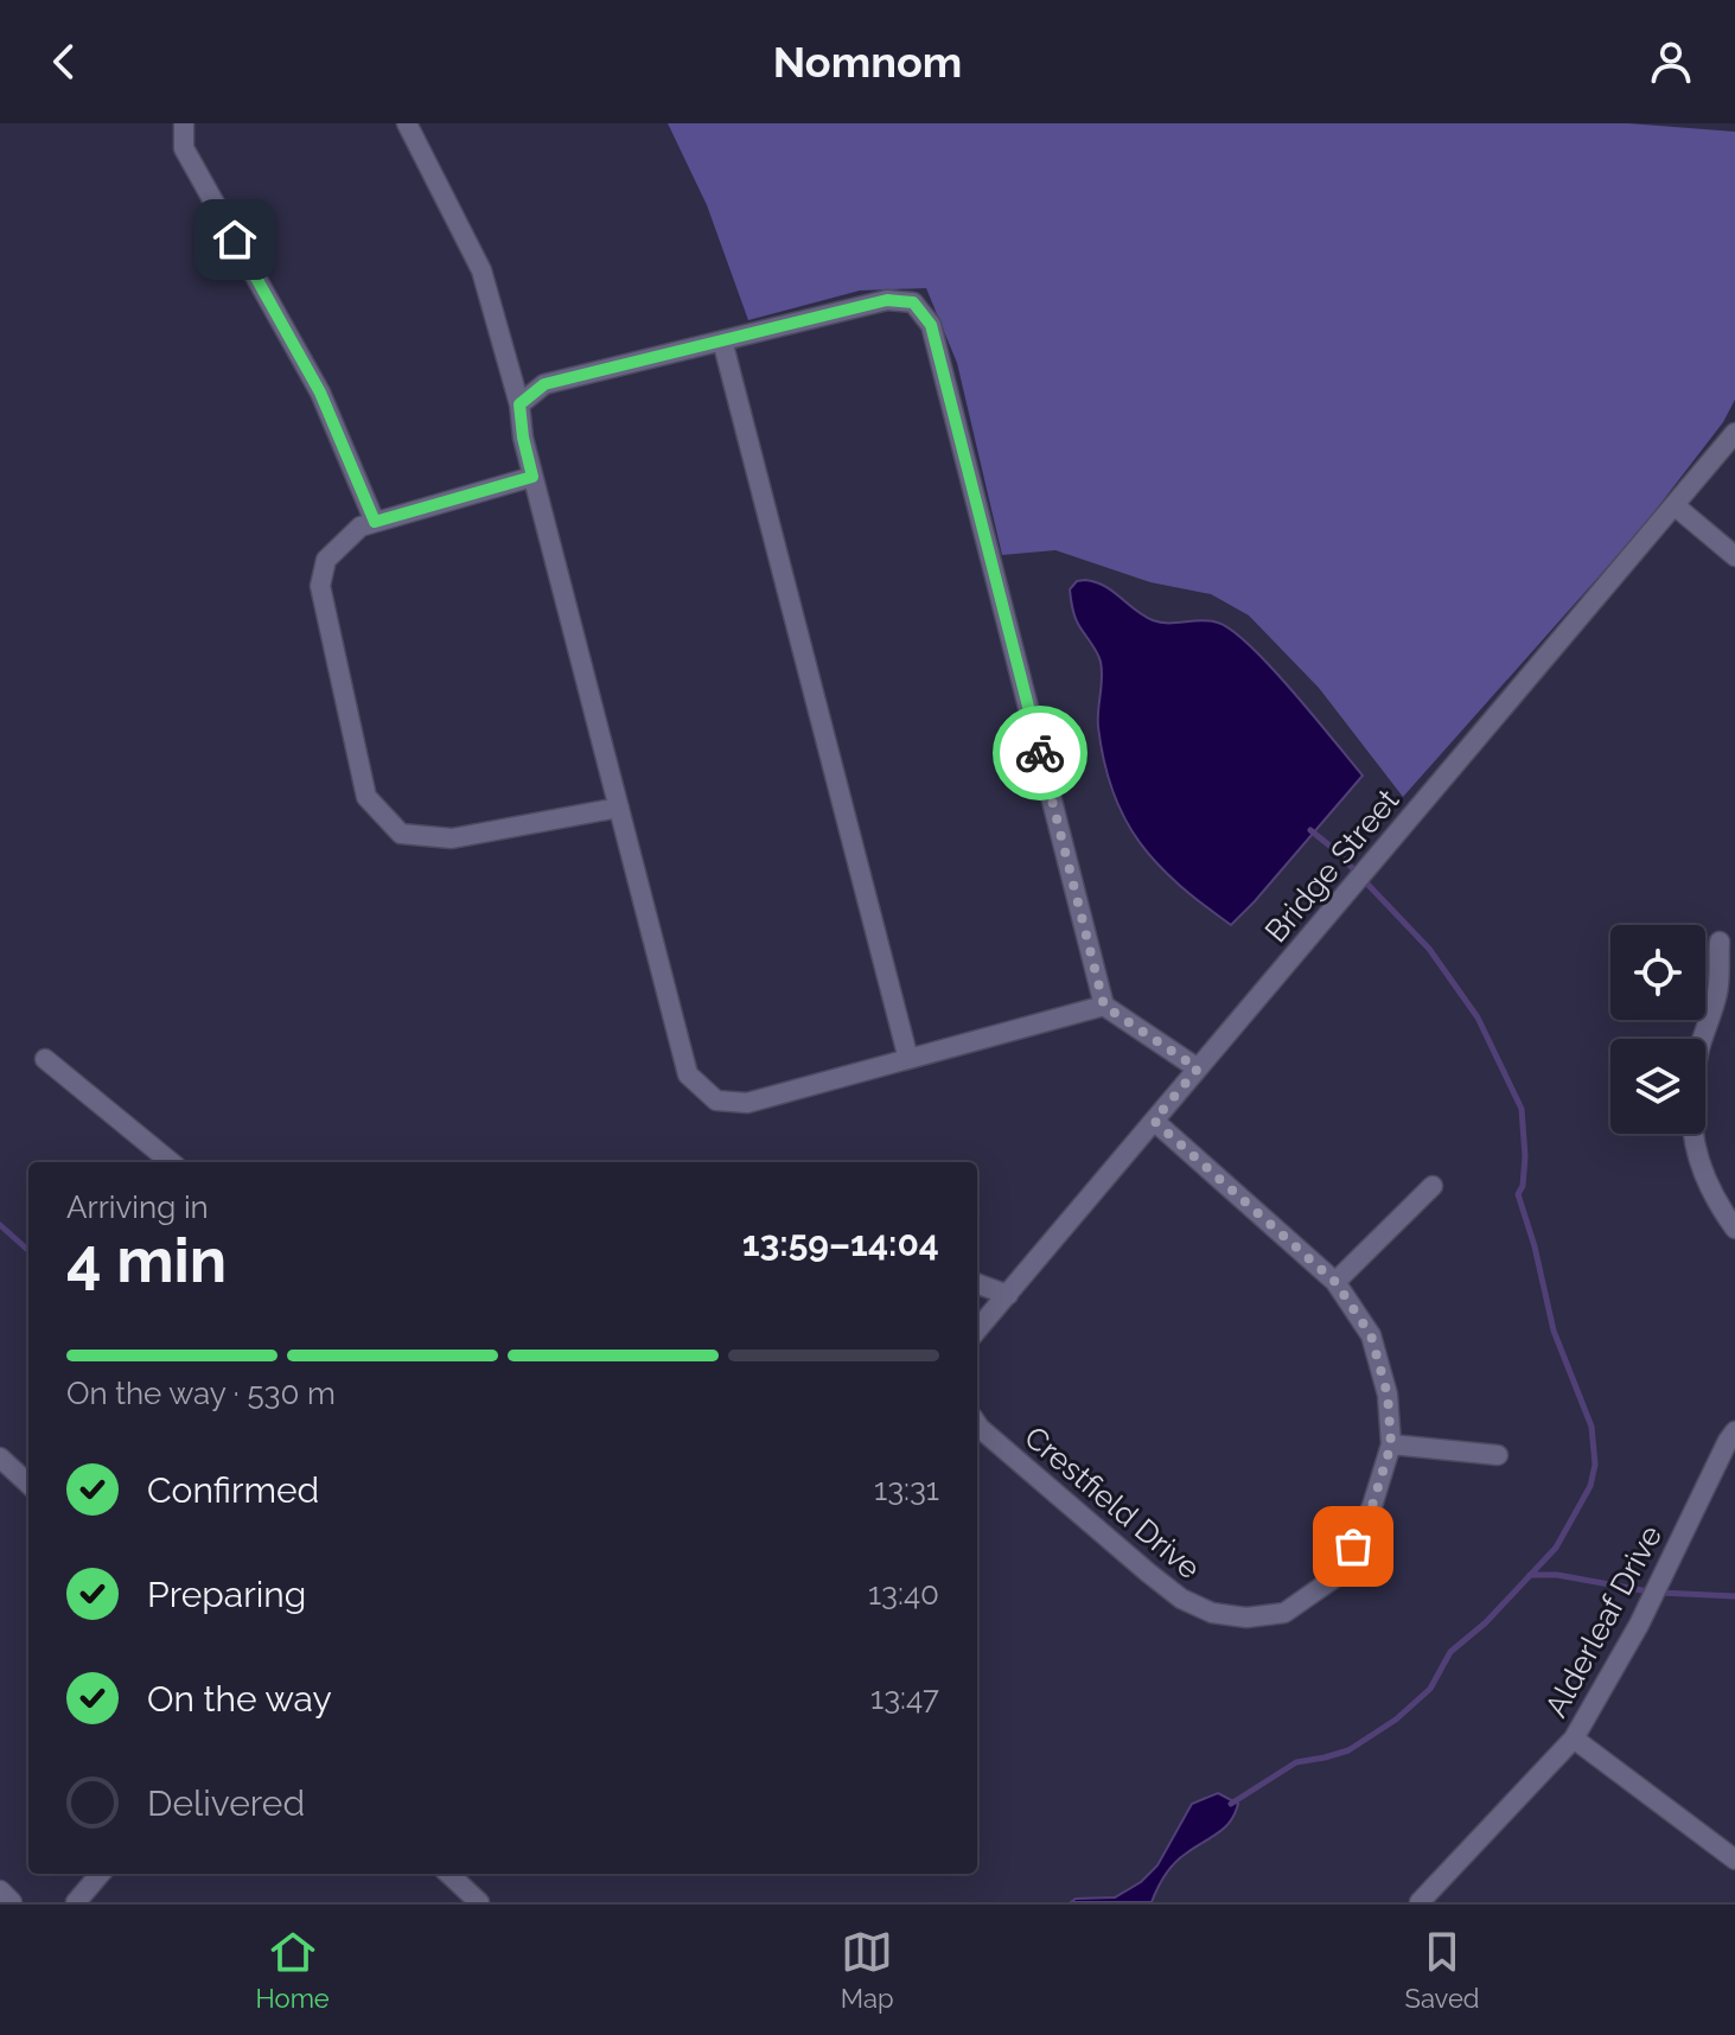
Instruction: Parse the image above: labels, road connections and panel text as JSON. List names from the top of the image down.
{
  "streets": {
    "street": ["Bridge Street", "Crestfield Drive", "Alderleaf Drive"]
  },
  "crossings": [
    ["Bridge Street", "Crestfield Drive"]
  ],
  "page": {
    "header": "Nomnom",
    "heading": ["4 min", "Arriving in", "13:59–14:04"],
    "bar": "On the way · 530 m",
    "list": [
      ["Confirmed", "13:31"],
      ["Preparing", "13:40"],
      ["On the way", "13:47"],
      "Delivered"
    ],
    "tabs": ["Home", "Map", "Saved"]
  }
}
